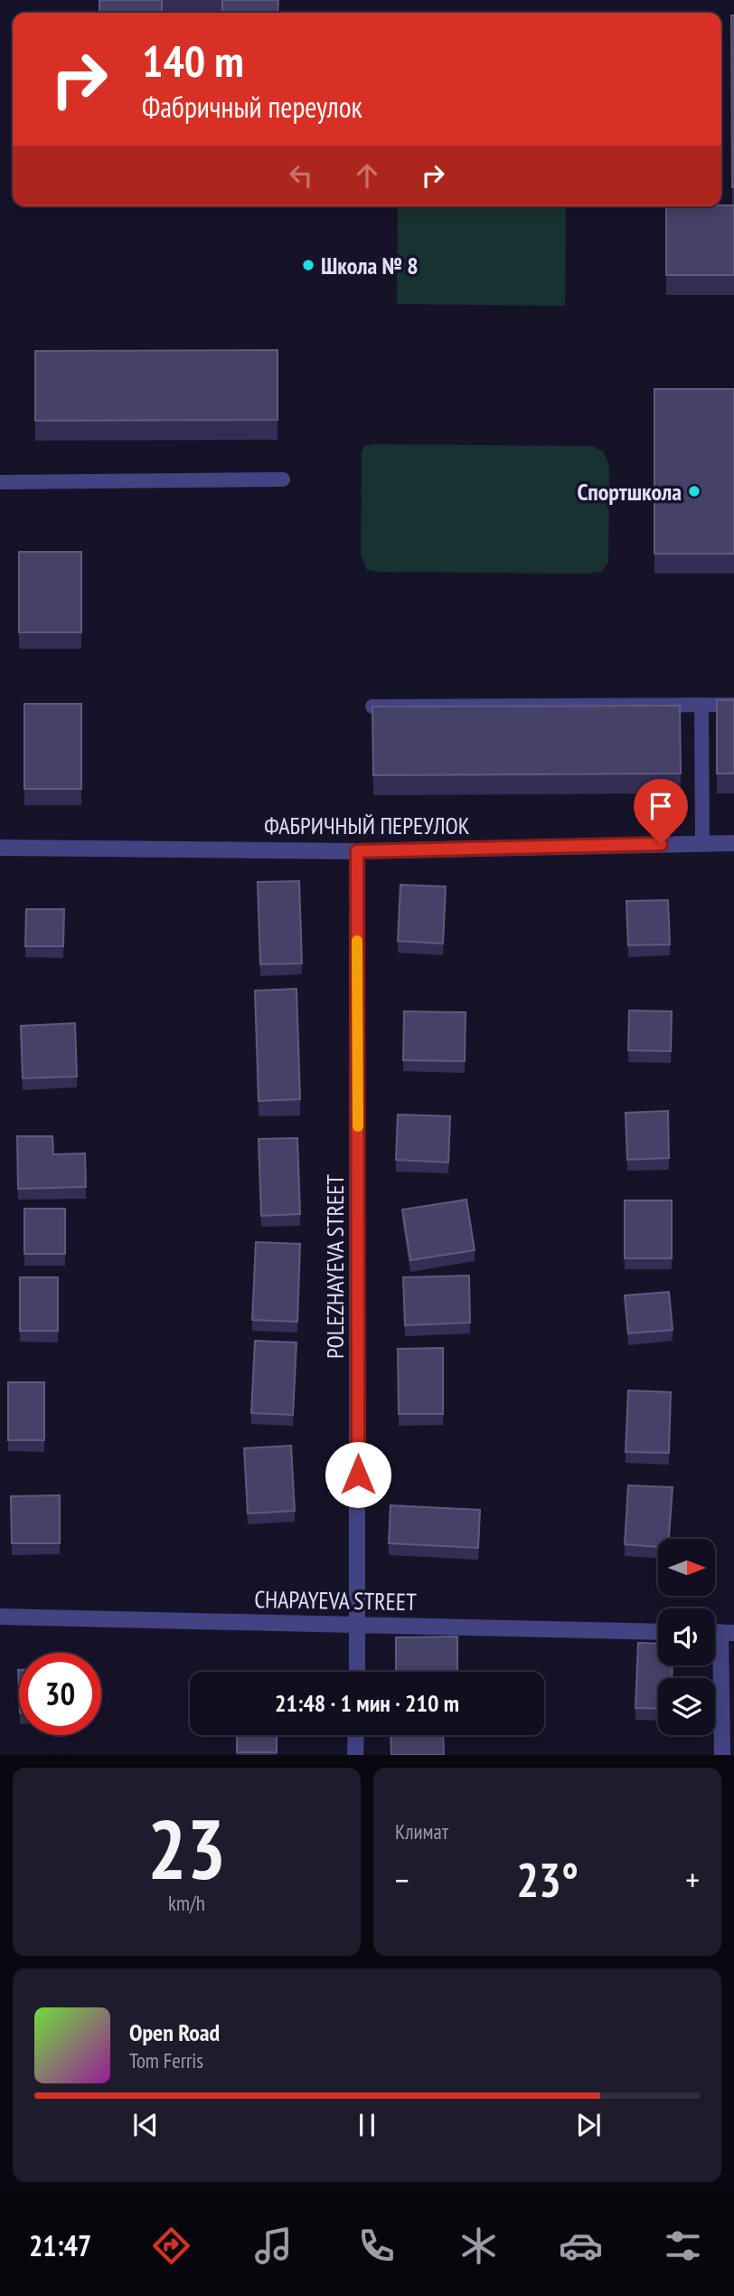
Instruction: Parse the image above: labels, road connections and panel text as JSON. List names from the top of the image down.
{
  "streets": {
    "street": ["ФАБРИЧНЫЙ ПЕРЕУЛОК", "POLEZHAYEVA STREET", "CHAPAYEVA STREET"]
  },
  "crossings": [
    ["ФАБРИЧНЫЙ ПЕРЕУЛОК", "POLEZHAYEVA STREET"],
    ["POLEZHAYEVA STREET", "CHAPAYEVA STREET"]
  ],
  "places": ["Школа № 8", "Спортшкола"],
  "north": "right",
  "page": {
    "turn": ["140 m", "Фабричный переулок"],
    "limit": "30",
    "trip": "21:48 · 1 мин · 210 m",
    "tile": [
      ["23", "km/h"],
      "Климат"
    ],
    "heat": ["−", "23°", "+"],
    "song": ["Open Road", "Tom Ferris"],
    "tabs": "21:47"
  }
}
